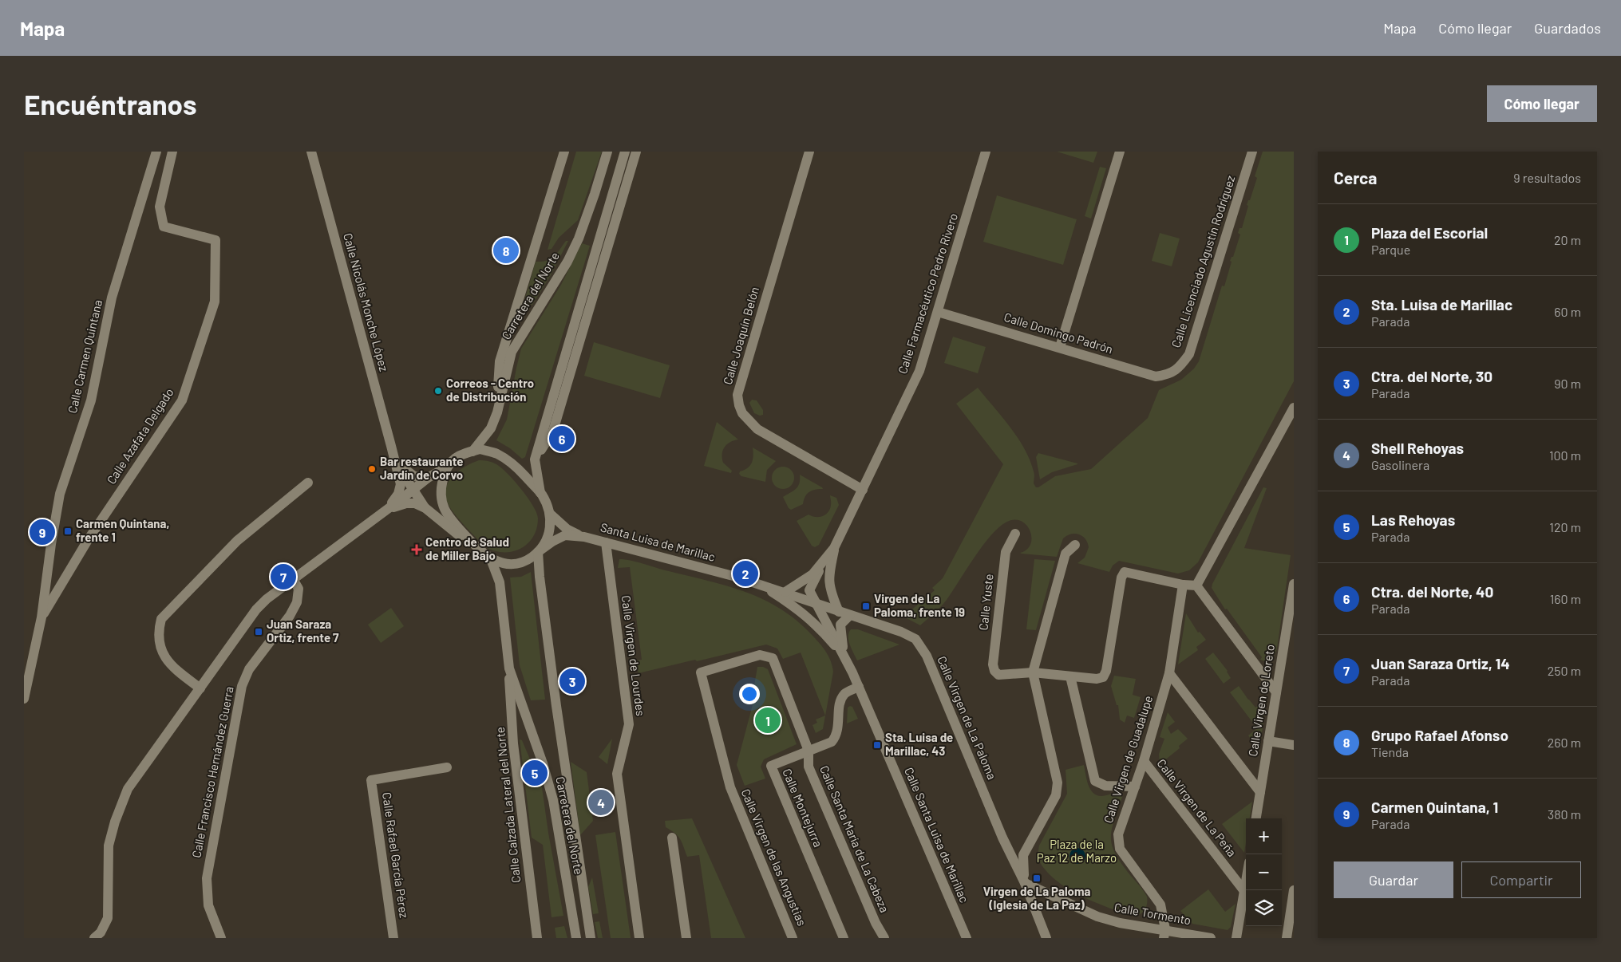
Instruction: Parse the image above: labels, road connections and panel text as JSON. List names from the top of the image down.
{
  "streets": {
    "street": [
      "Calle Licenciado Agustín Rodríguez",
      "Calle Farmacéutico Pedro Rivero",
      "Carretera del Norte",
      "Calle Nicolás Monche López",
      "Calle Domingo Padrón",
      "Calle Joaquín Belón",
      "Calle Carmen Quintana",
      "Calle Azafata Delgado",
      "Santa Luisa de Marillac",
      "Calle Yuste",
      "Calle Virgen de Lourdes",
      "Calle Virgen de Loreto",
      "Calle Virgen de La Paloma",
      "Calle Virgen de Guadalupe",
      "Calle Francisco Hernández Guerra",
      "Calle Calzada Lateral del Norte",
      "Calle Montejurra",
      "Calle Virgen de La Peña",
      "Calle Santa Luisa de Marillac",
      "Calle Santa María de La Cabeza",
      "Calle Rafael García Pérez",
      "Calle Virgen de las Angustias",
      "Calle Tormento"
    ]
  },
  "crossings": [
    ["Calle Licenciado Agustín Rodríguez", "Calle Domingo Padrón"],
    ["Calle Farmacéutico Pedro Rivero", "Calle Domingo Padrón"],
    ["Calle Farmacéutico Pedro Rivero", "Calle Joaquín Belón"],
    ["Calle Farmacéutico Pedro Rivero", "Santa Luisa de Marillac"],
    ["Calle Farmacéutico Pedro Rivero", "Calle Virgen de La Paloma"],
    ["Calle Farmacéutico Pedro Rivero", "Calle Santa Luisa de Marillac"],
    ["Carretera del Norte", "Calle Calzada Lateral del Norte"],
    ["Calle Carmen Quintana", "Calle Azafata Delgado"],
    ["Santa Luisa de Marillac", "Calle Virgen de Lourdes"],
    ["Santa Luisa de Marillac", "Calle Virgen de La Paloma"],
    ["Santa Luisa de Marillac", "Calle Santa Luisa de Marillac"],
    ["Calle Virgen de La Paloma", "Calle Santa Luisa de Marillac"],
    ["Calle Virgen de La Paloma", "Calle Tormento"],
    ["Calle Virgen de Guadalupe", "Calle Virgen de La Peña"],
    ["Calle Virgen de Guadalupe", "Calle Tormento"],
    ["Calle Montejurra", "Calle Santa Luisa de Marillac"],
    ["Calle Montejurra", "Calle Santa María de La Cabeza"],
    ["Calle Santa María de La Cabeza", "Calle Virgen de las Angustias"]
  ],
  "parks": ["Plaza de la Paz 12 de Marzo"],
  "places": {
    "other": ["Correos - Centro de Distribución", "Bar restaurante Jardín de Corvo"],
    "transit": [
      "Carmen Quintana, frente 1",
      "Virgen de La Paloma, frente 19",
      "Juan Saraza Ortiz, frente 7",
      "Sta. Luisa de Marillac, 43",
      "Virgen de La Paloma (Iglesia de La Paz)"
    ],
    "health": ["Centro de Salud de Miller Bajo"]
  },
  "page": {
    "header": "Mapa",
    "nav": ["Mapa", "Cómo llegar", "Guardados"],
    "buttons": [
      "Cómo llegar",
      ["Guardar", "Compartir"]
    ],
    "title": "Encuéntranos",
    "heading": ["Cerca", "9 resultados"],
    "list": [
      {
        "mark": "1",
        "name": "Plaza del Escorial",
        "note": "Parque",
        "value": "20 m"
      },
      {
        "mark": "2",
        "name": "Sta. Luisa de Marillac",
        "note": "Parada",
        "value": "60 m"
      },
      {
        "mark": "3",
        "name": "Ctra. del Norte, 30",
        "note": "Parada",
        "value": "90 m"
      },
      {
        "mark": "4",
        "name": "Shell Rehoyas",
        "note": "Gasolinera",
        "value": "100 m"
      },
      {
        "mark": "5",
        "name": "Las Rehoyas",
        "note": "Parada",
        "value": "120 m"
      },
      {
        "mark": "6",
        "name": "Ctra. del Norte, 40",
        "note": "Parada",
        "value": "160 m"
      },
      {
        "mark": "7",
        "name": "Juan Saraza Ortiz, 14",
        "note": "Parada",
        "value": "250 m"
      },
      {
        "mark": "8",
        "name": "Grupo Rafael Afonso",
        "note": "Tienda",
        "value": "260 m"
      },
      {
        "mark": "9",
        "name": "Carmen Quintana, 1",
        "note": "Parada",
        "value": "380 m"
      }
    ],
    "pins": [
      "8",
      "6",
      "9",
      "2",
      "7",
      "3",
      "1",
      "5",
      "4"
    ],
    "map_buttons": ["+", "−"]
  }
}
